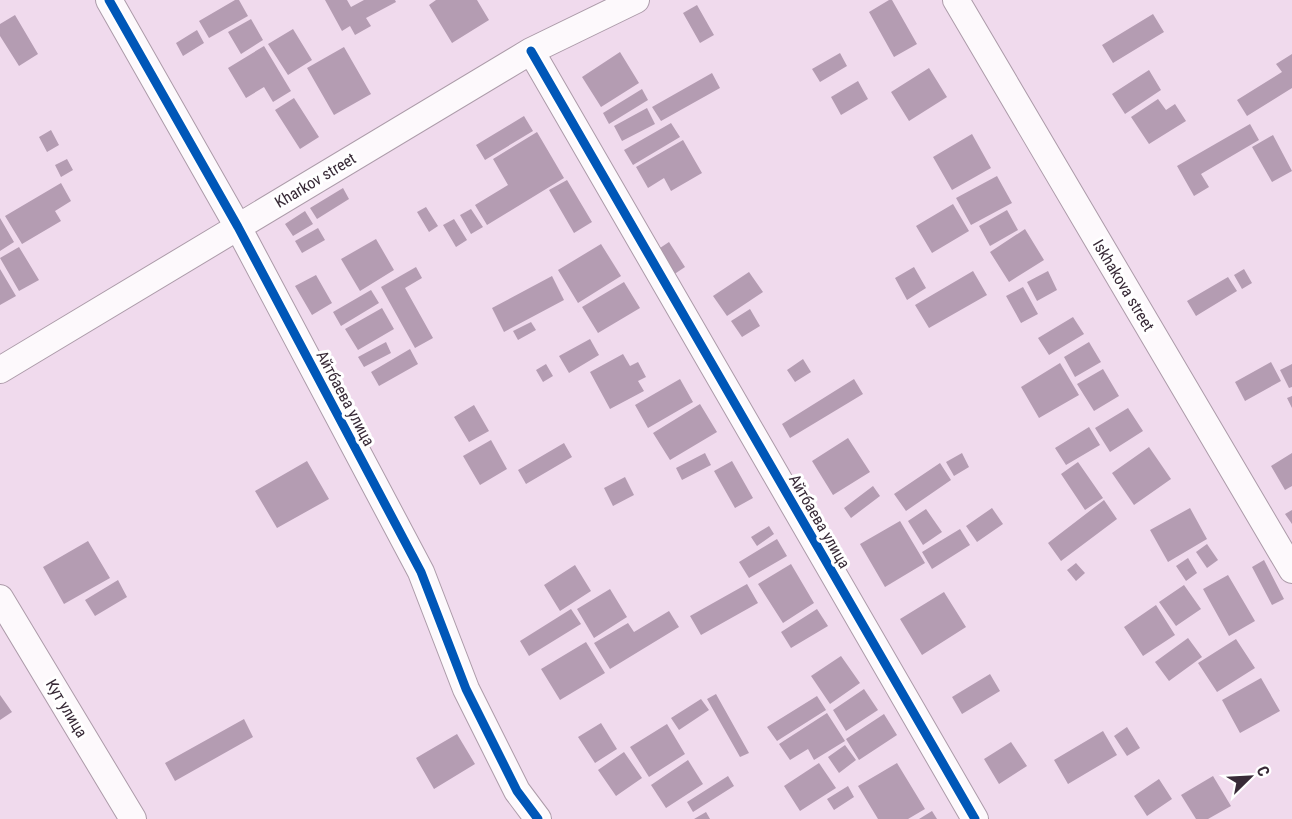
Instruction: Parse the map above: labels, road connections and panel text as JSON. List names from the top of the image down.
{
  "streets": {
    "street": [
      "Kharkov street",
      "Iskhakova street",
      "Айтбаева улица",
      "Кут улица"
    ]
  },
  "crossings": [
    ["Kharkov street", "Айтбаева улица"]
  ],
  "north": "top right"
}
